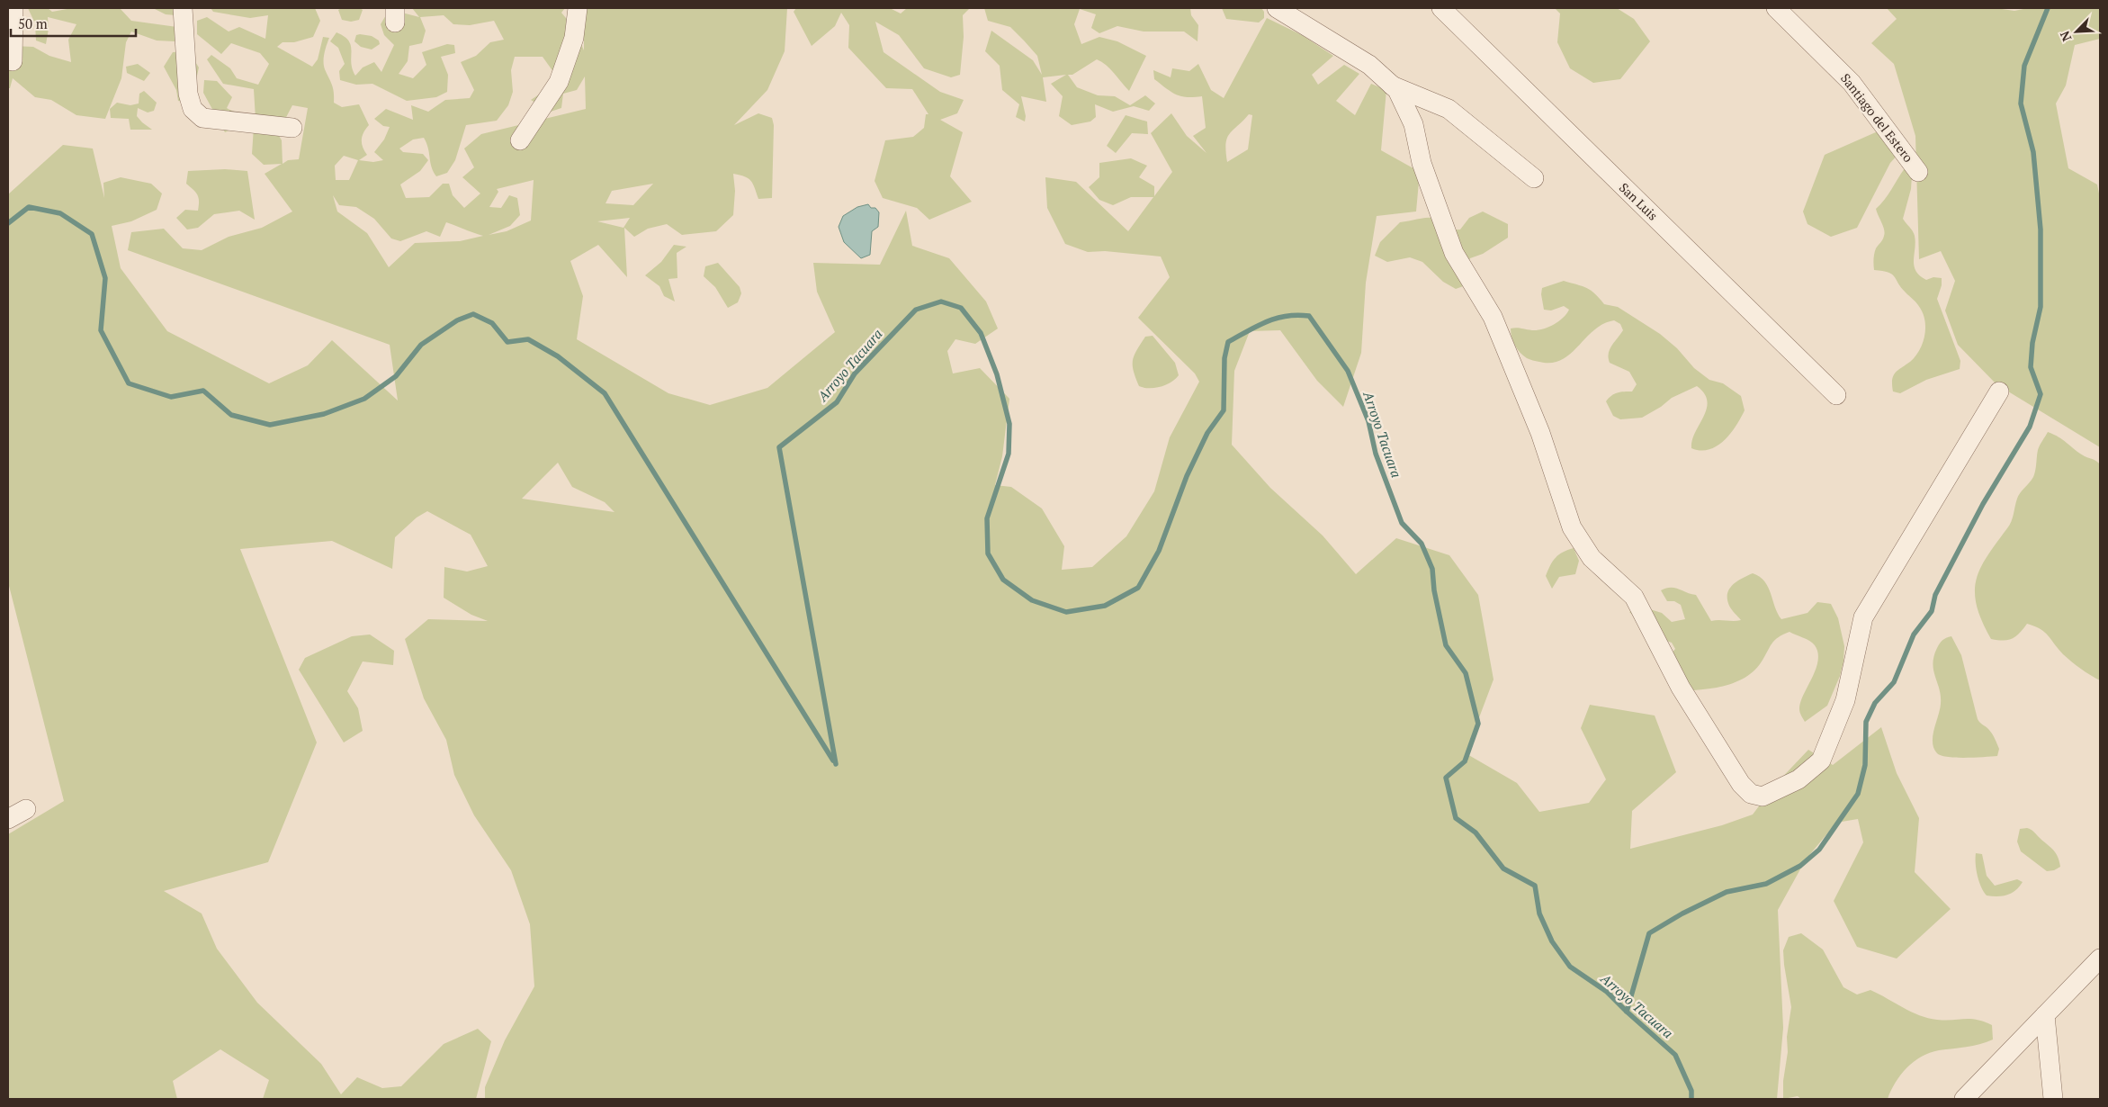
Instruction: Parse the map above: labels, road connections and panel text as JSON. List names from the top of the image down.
{
  "streets": {
    "street": ["Santiago del Estero", "San Luis"]
  },
  "water": ["Arroyo Tacuara"],
  "scale_bar": "50 m",
  "north": "bottom left"
}
